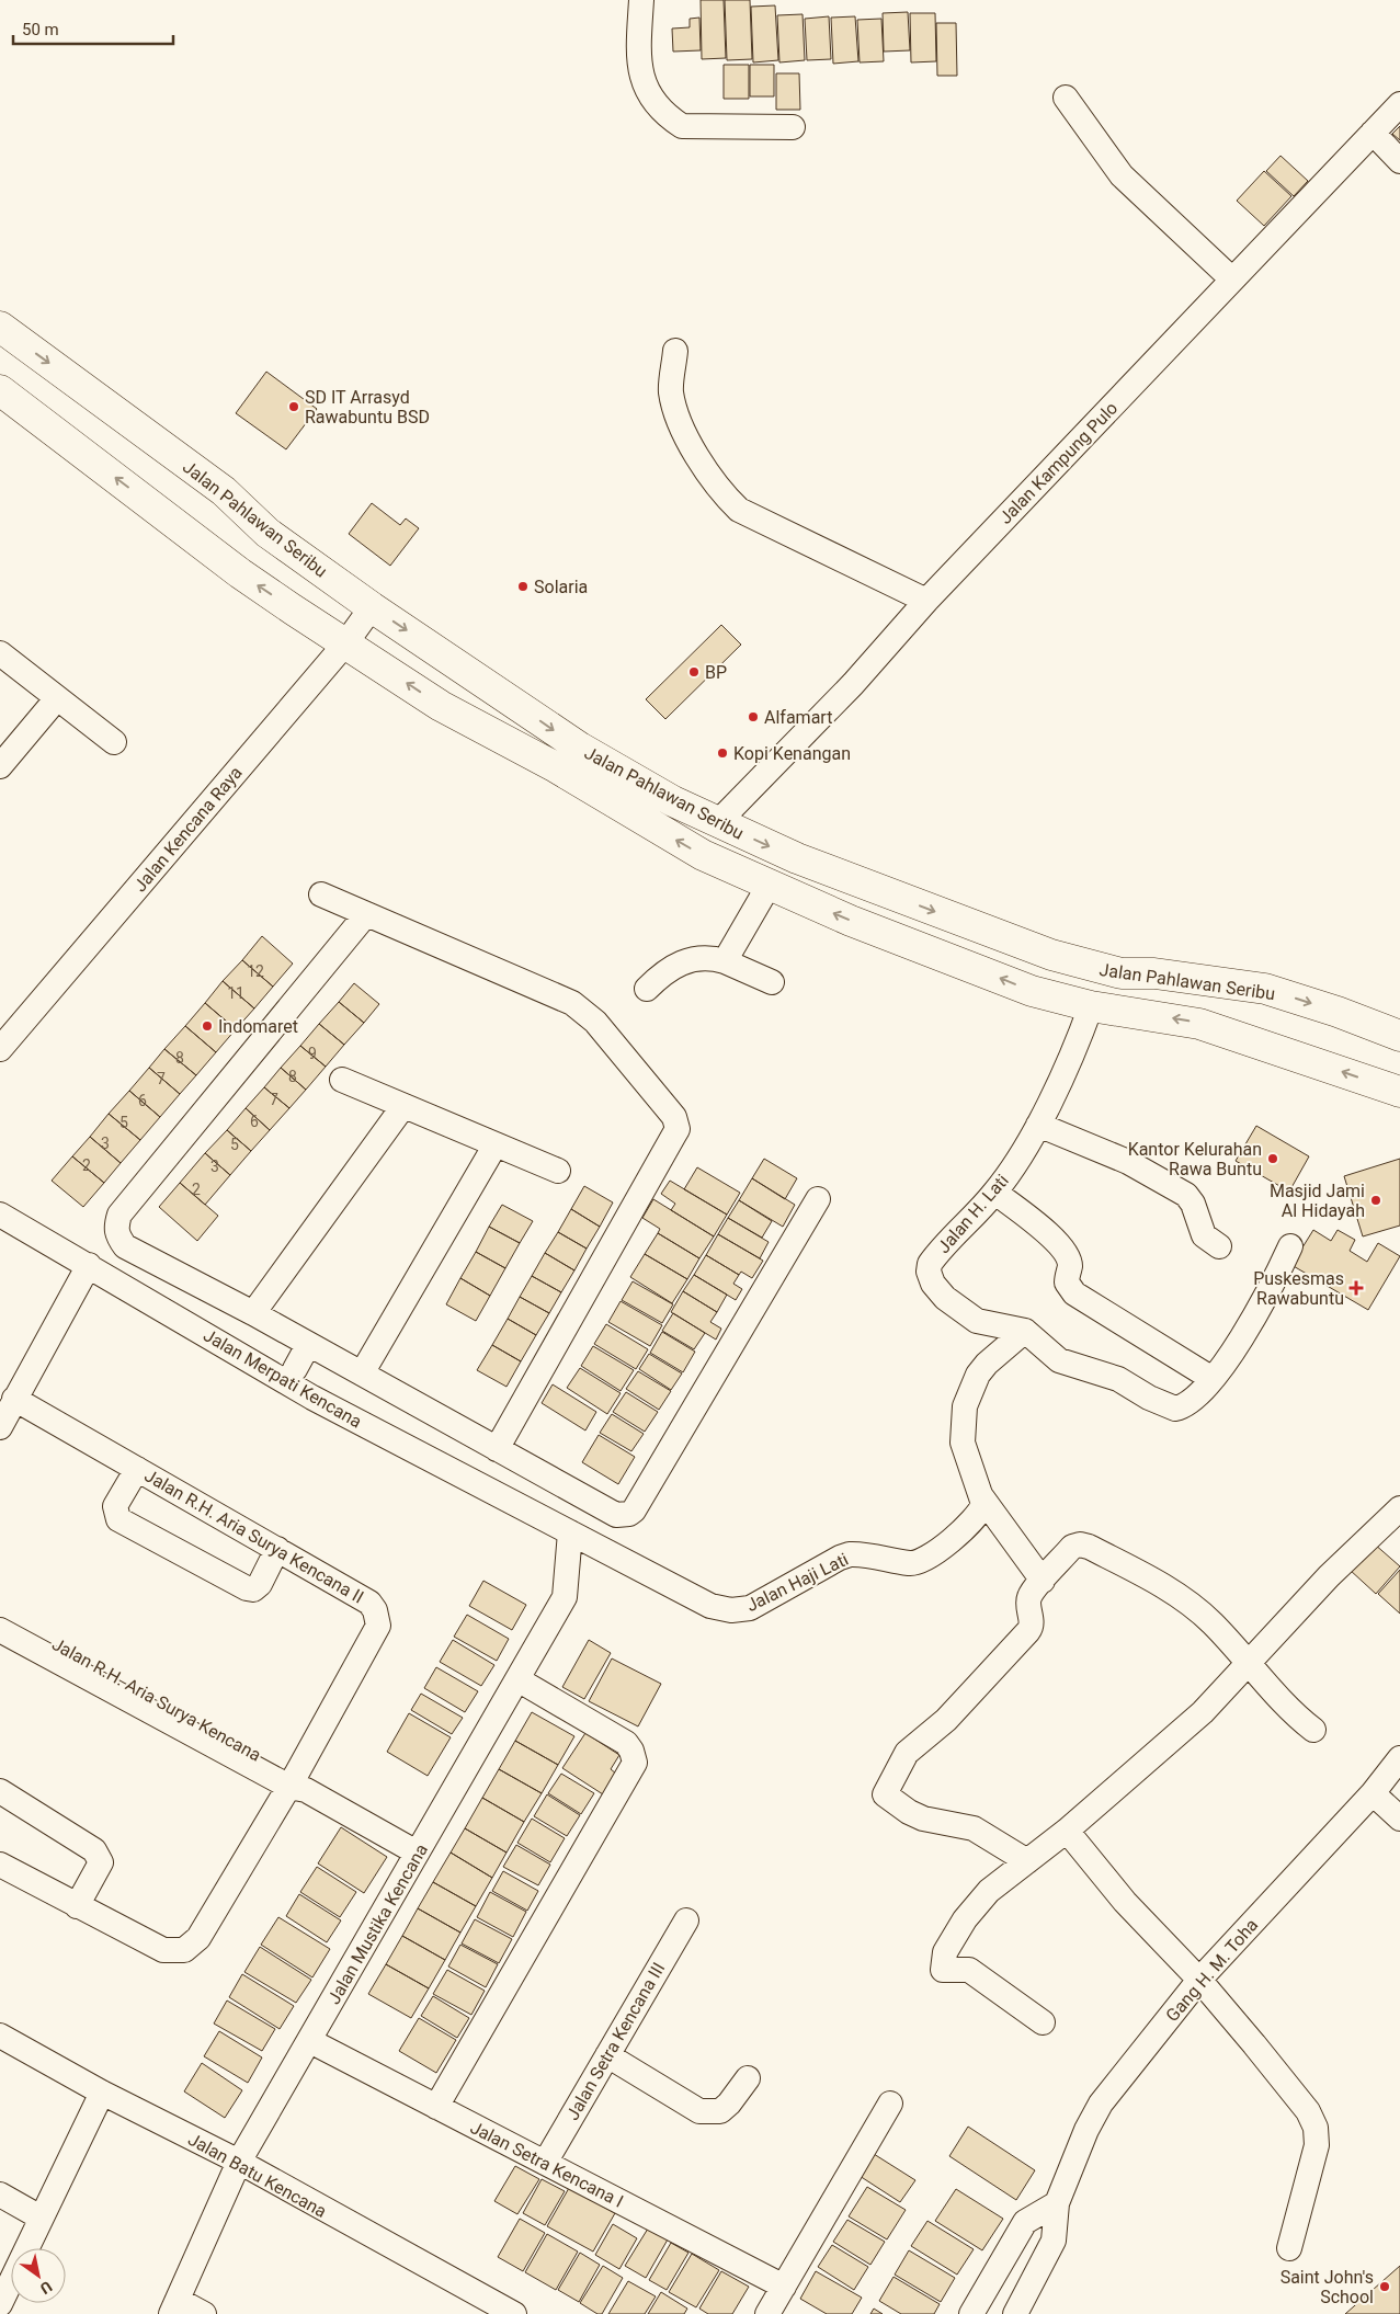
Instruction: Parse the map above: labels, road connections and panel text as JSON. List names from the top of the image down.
{
  "streets": {
    "main road": ["Jalan Pahlawan Seribu"],
    "street": [
      "Jalan Kampung Pulo",
      "Jalan Kencana Raya",
      "Jalan H. Lati",
      "Jalan Merpati Kencana",
      "Jalan R.H. Aria Surya Kencana II",
      "Jalan Haji Lati",
      "Jalan R.H. Aria Surya Kencana",
      "Jalan Mustika Kencana",
      "Gang H. M. Toha",
      "Jalan Setra Kencana III",
      "Jalan Setra Kencana I",
      "Jalan Batu Kencana"
    ]
  },
  "crossings": [
    ["Jalan Kampung Pulo", "Jalan Pahlawan Seribu"],
    ["Jalan Pahlawan Seribu", "Jalan Kencana Raya"],
    ["Jalan Pahlawan Seribu", "Jalan H. Lati"],
    ["Jalan Merpati Kencana", "Jalan Haji Lati"],
    ["Jalan Merpati Kencana", "Jalan Mustika Kencana"],
    ["Jalan R.H. Aria Surya Kencana II", "Jalan R.H. Aria Surya Kencana"],
    ["Jalan Haji Lati", "Jalan Mustika Kencana"],
    ["Jalan R.H. Aria Surya Kencana", "Jalan Mustika Kencana"],
    ["Jalan Mustika Kencana", "Jalan Setra Kencana I"],
    ["Jalan Mustika Kencana", "Jalan Batu Kencana"],
    ["Jalan Setra Kencana III", "Jalan Setra Kencana I"]
  ],
  "places": {
    "other": [
      "SD IT Arrasyd Rawabuntu BSD",
      "Solaria",
      "BP",
      "Alfamart",
      "Kopi Kenangan",
      "Indomaret",
      "Kantor Kelurahan Rawa Buntu",
      "Masjid Jami Al Hidayah",
      "Saint John's School"
    ],
    "health": ["Puskesmas Rawabuntu"]
  },
  "house_numbers": [
    "12",
    "11",
    "9",
    "8",
    "8",
    "7",
    "7",
    "6",
    "6",
    "5",
    "3",
    "5",
    "2",
    "3",
    "2"
  ],
  "scale_bar": "50 m",
  "north": "bottom right"
}
